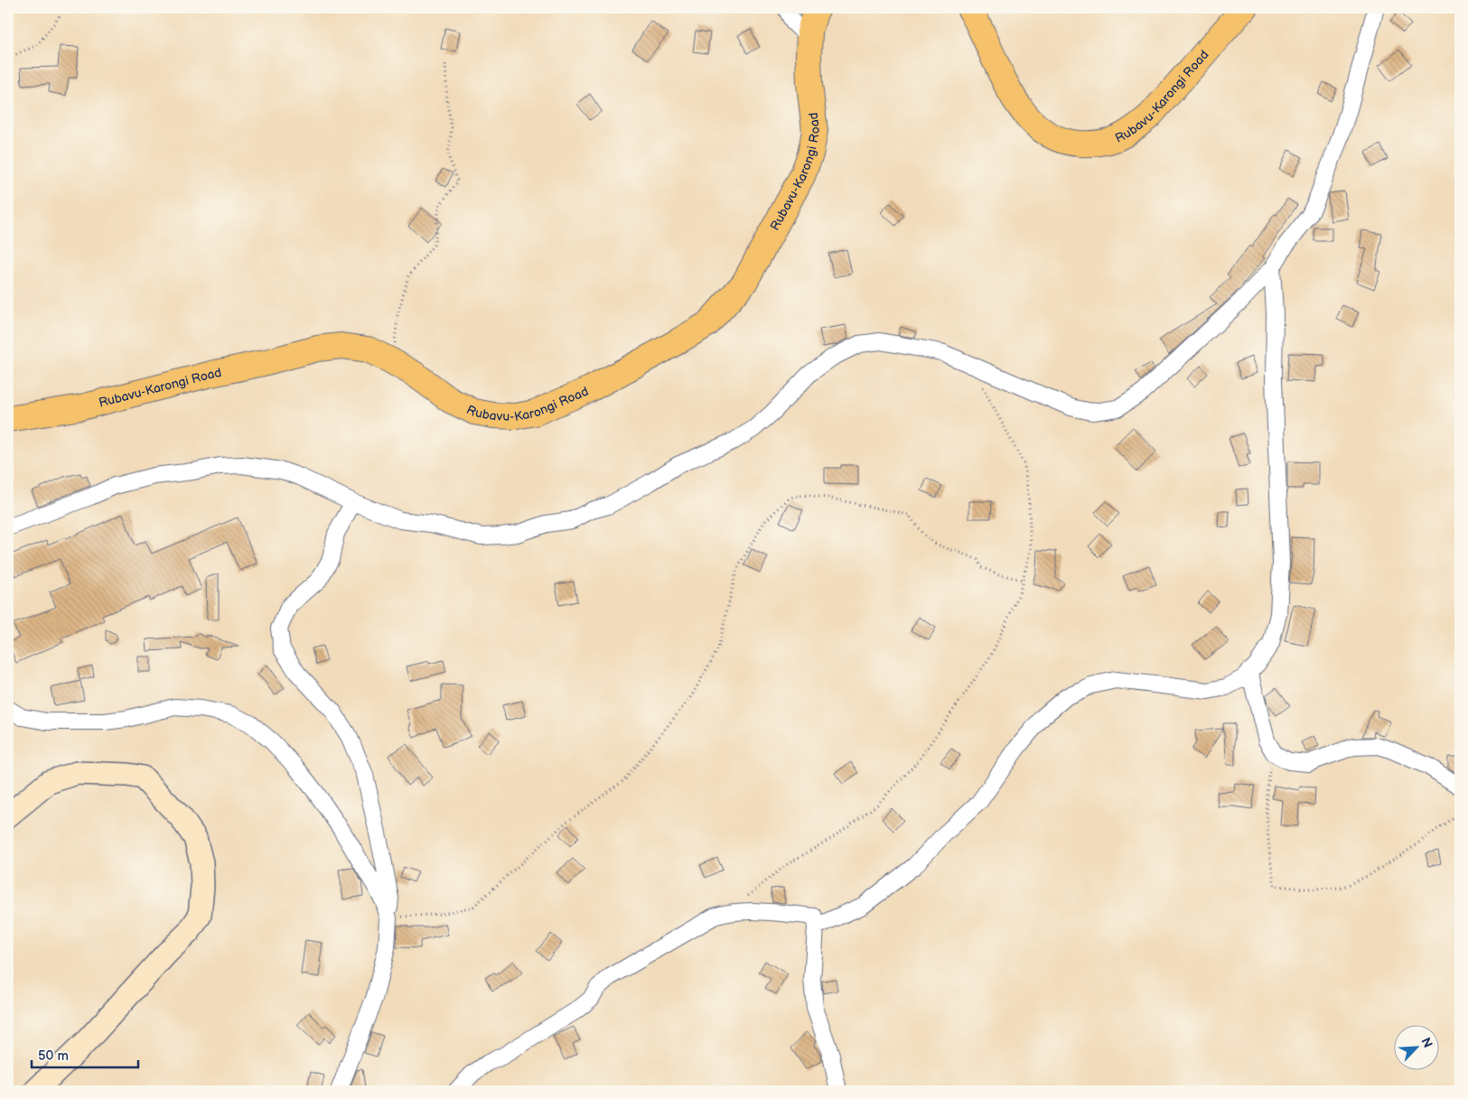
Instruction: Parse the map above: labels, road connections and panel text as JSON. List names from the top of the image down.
{
  "streets": {
    "highway": ["Rubavu-Karongi Road"]
  },
  "scale_bar": "50 m",
  "north": "top right"
}
